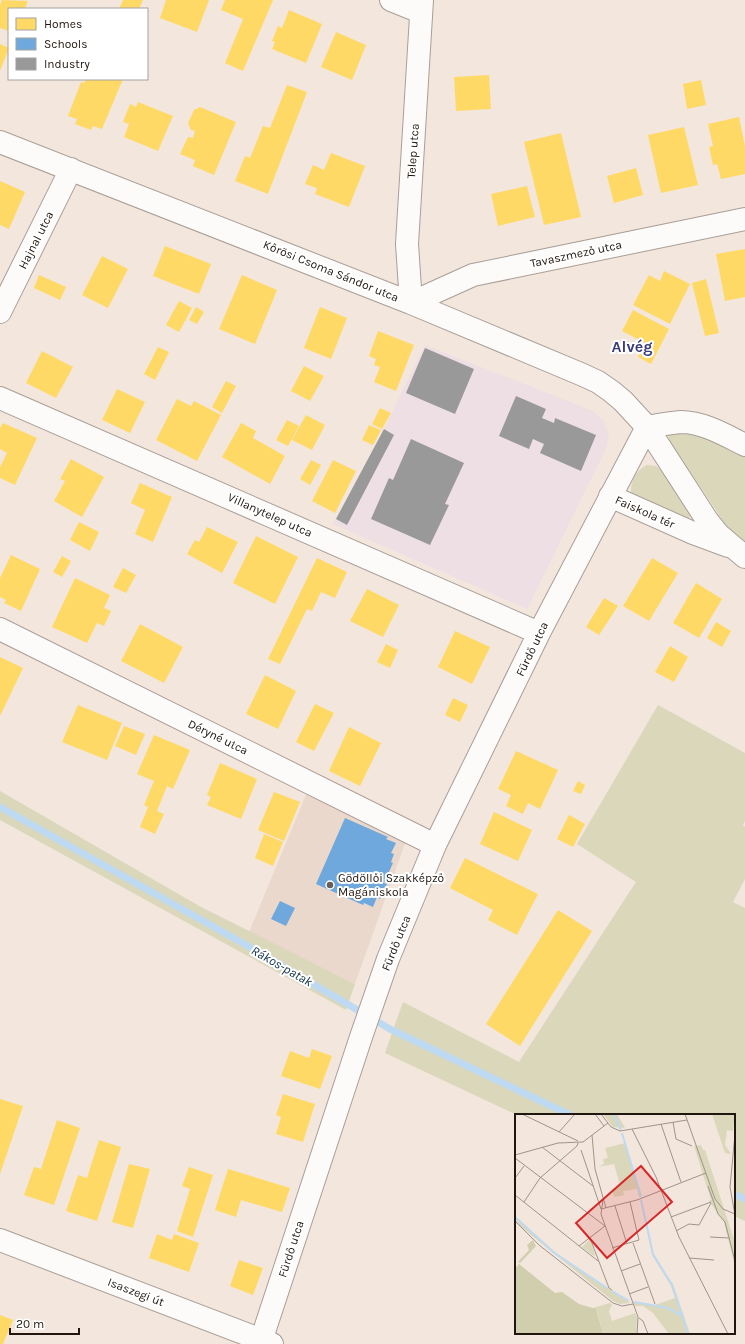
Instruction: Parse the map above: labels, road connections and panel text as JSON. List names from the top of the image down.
{
  "streets": {
    "street": [
      "Telep utca",
      "Hajnal utca",
      "Tavaszmező utca",
      "Kőrösi Csoma Sándor utca",
      "Faiskola tér",
      "Villanytelep utca",
      "Fürdő utca",
      "Déryné utca",
      "Isaszegi út"
    ]
  },
  "crossings": [
    ["Telep utca", "Tavaszmező utca"],
    ["Telep utca", "Kőrösi Csoma Sándor utca"],
    ["Hajnal utca", "Kőrösi Csoma Sándor utca"],
    ["Tavaszmező utca", "Kőrösi Csoma Sándor utca"],
    ["Kőrösi Csoma Sándor utca", "Faiskola tér"],
    ["Faiskola tér", "Fürdő utca"],
    ["Villanytelep utca", "Fürdő utca"],
    ["Fürdő utca", "Déryné utca"],
    ["Fürdő utca", "Isaszegi út"]
  ],
  "districts": ["Alvég"],
  "water": ["Rákos-patak"],
  "places": ["Gödöllői Szakképző Magániskola"],
  "legend": ["Homes", "Schools", "Industry"],
  "scale_bar": "20 m"
}
